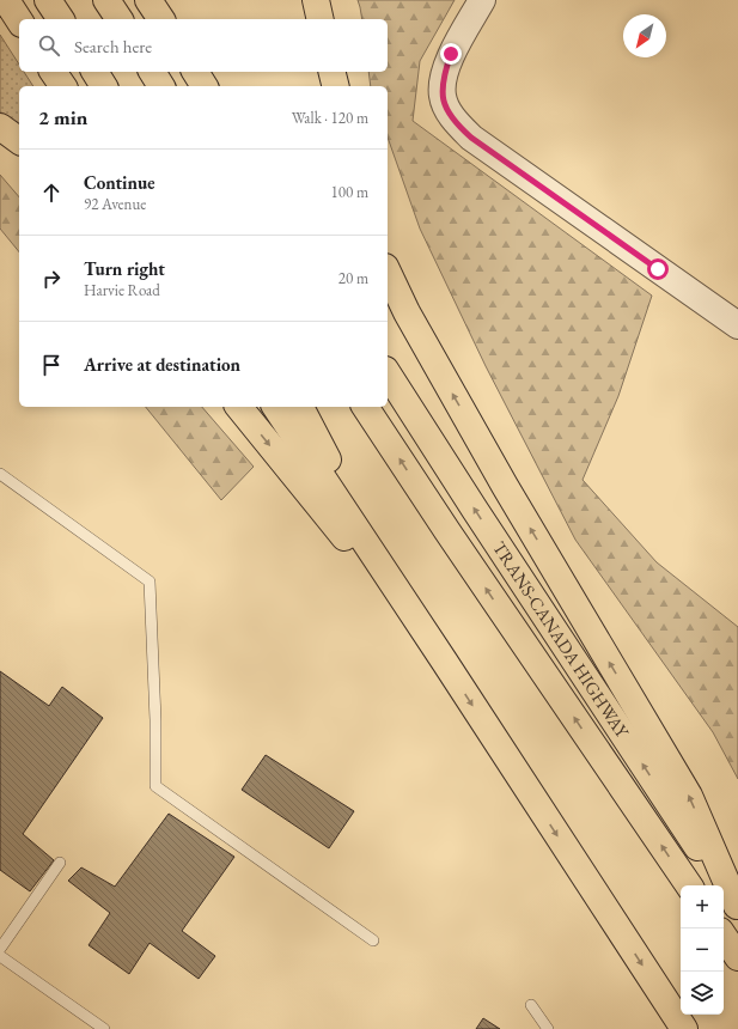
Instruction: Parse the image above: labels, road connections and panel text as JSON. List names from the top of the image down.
{
  "streets": {
    "highway": ["TRANS-CANADA HIGHWAY"]
  },
  "north": "bottom left",
  "page": {
    "search": "Search here",
    "heading": ["2 min", "Walk · 120 m"],
    "list": [
      ["Continue", "92 Avenue", "100 m"],
      ["Turn right", "Harvie Road", "20 m"],
      "Arrive at destination"
    ],
    "map_buttons": ["+", "−"]
  }
}
